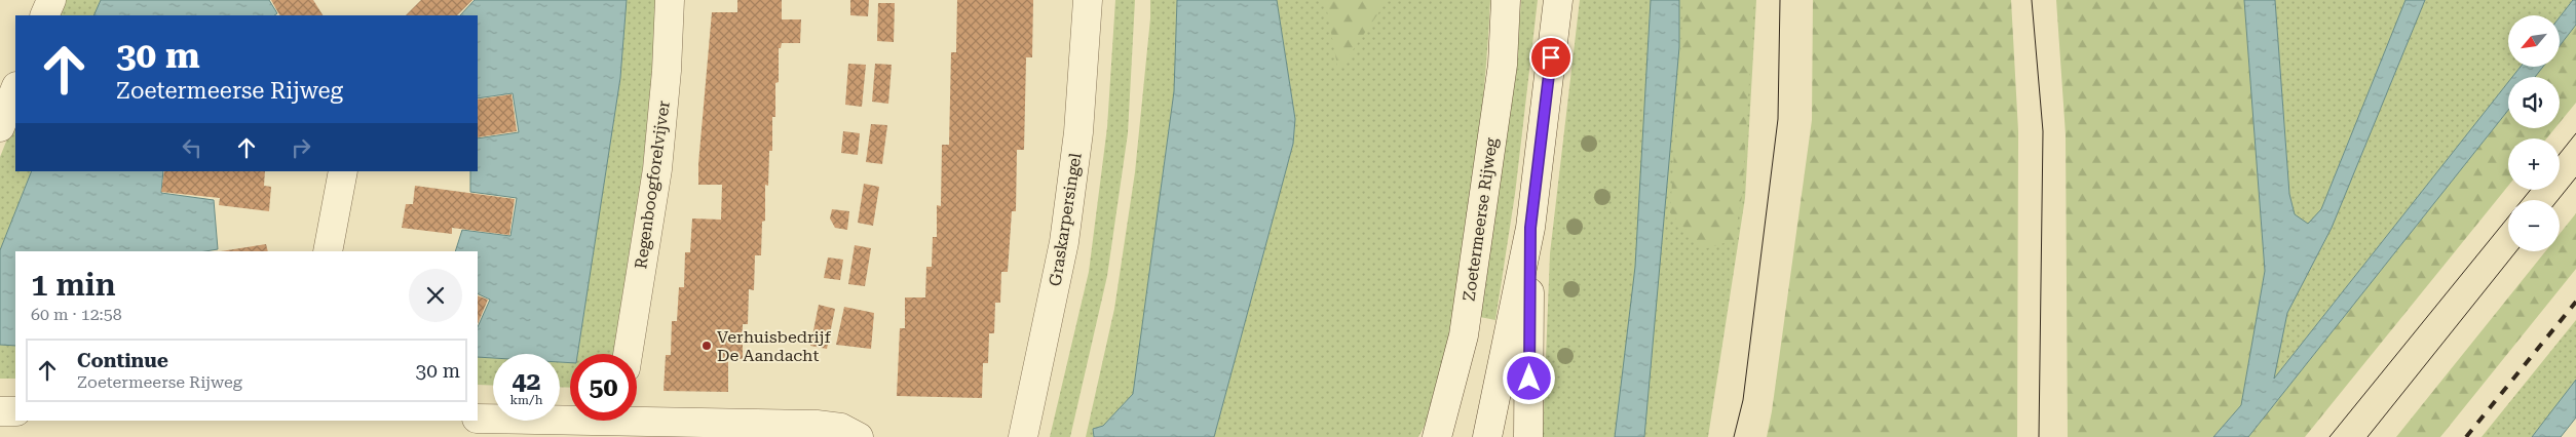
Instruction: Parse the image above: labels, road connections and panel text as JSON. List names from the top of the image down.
{
  "streets": {
    "street": ["Regenboogforelvijver", "Graskarpersingel", "Zoetermeerse Rijweg"]
  },
  "places": ["Verhuisbedrijf De Aandacht"],
  "north": "bottom left",
  "page": {
    "map_buttons": ["+", "−"],
    "turn": ["30 m", "Zoetermeerse Rijweg"],
    "heading": ["1 min", "60 m · 12:58"],
    "list": [
      {
        "name": "Continue",
        "note": "Zoetermeerse Rijweg",
        "value": "30 m"
      }
    ],
    "speed": "42 km/h",
    "limit": "50"
  }
}
